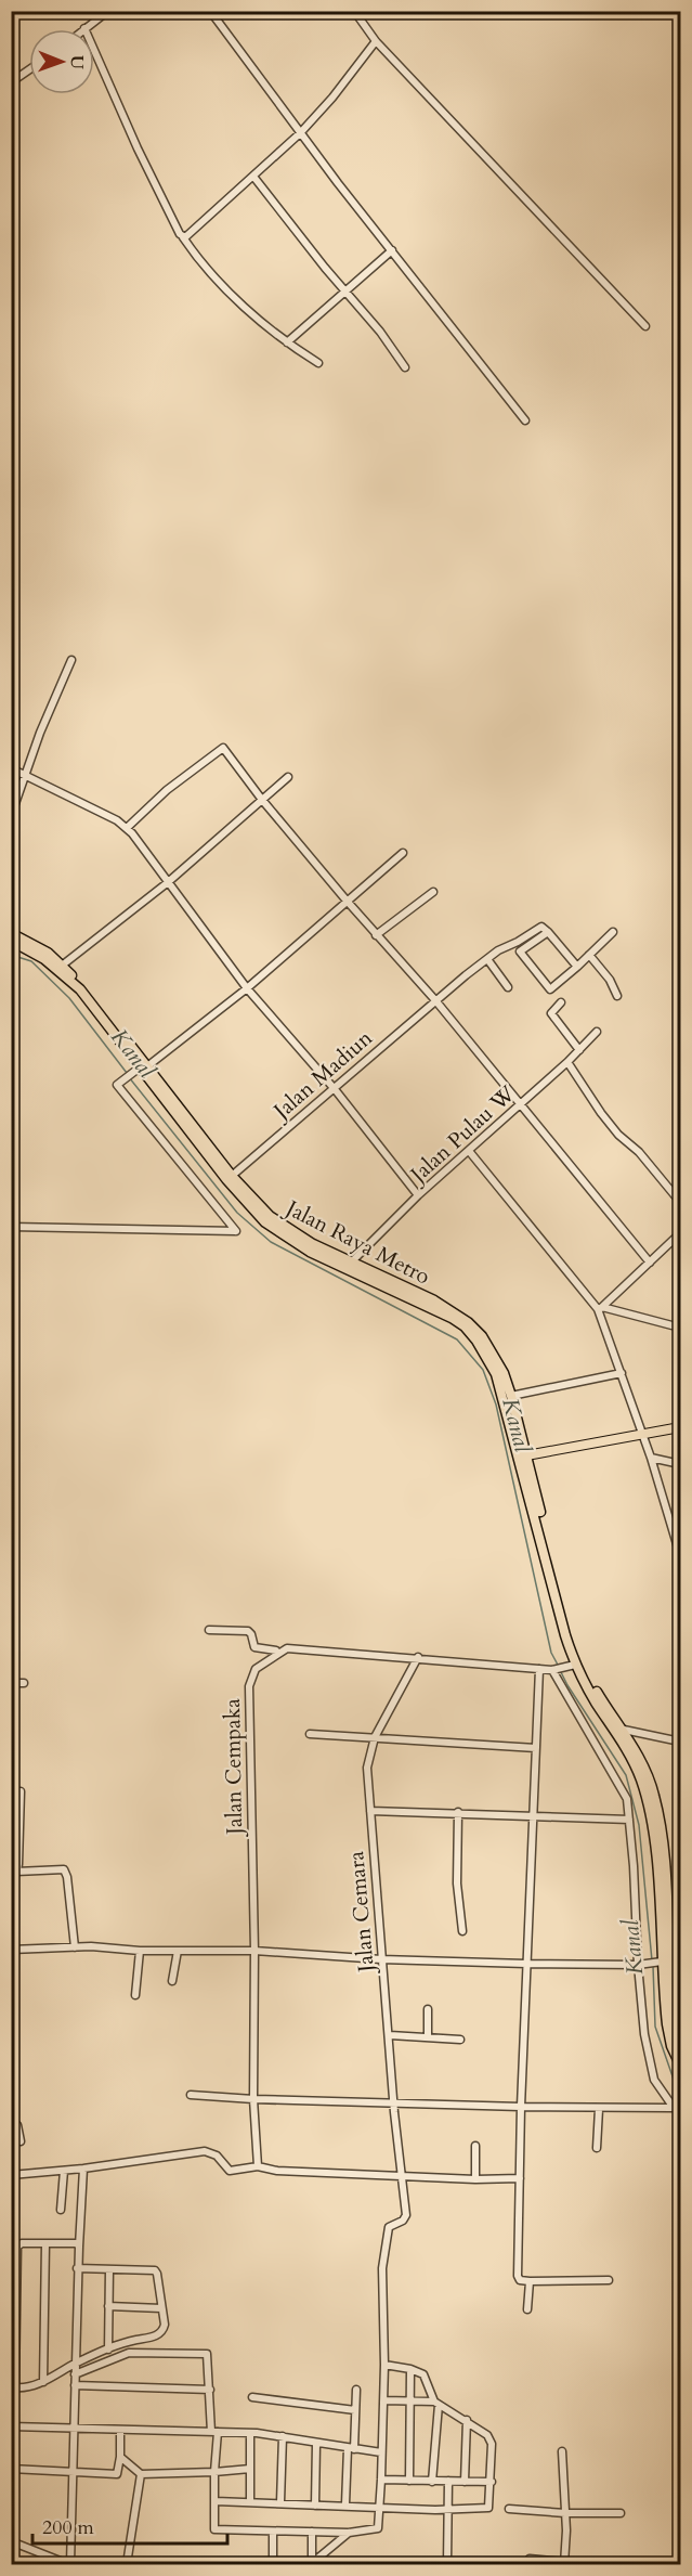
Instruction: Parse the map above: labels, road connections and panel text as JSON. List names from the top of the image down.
{
  "streets": {
    "highway": ["Jalan Raya Metro"],
    "street": [
      "Jalan Madiun",
      "Jalan Pulau W",
      "Jalan Cempaka",
      "Jalan Cemara"
    ]
  },
  "crossings": [
    ["Jalan Madiun", "Jalan Raya Metro"],
    ["Jalan Pulau W", "Jalan Raya Metro"]
  ],
  "water": ["Kanal"],
  "scale_bar": "200 m",
  "north": "right"
}
